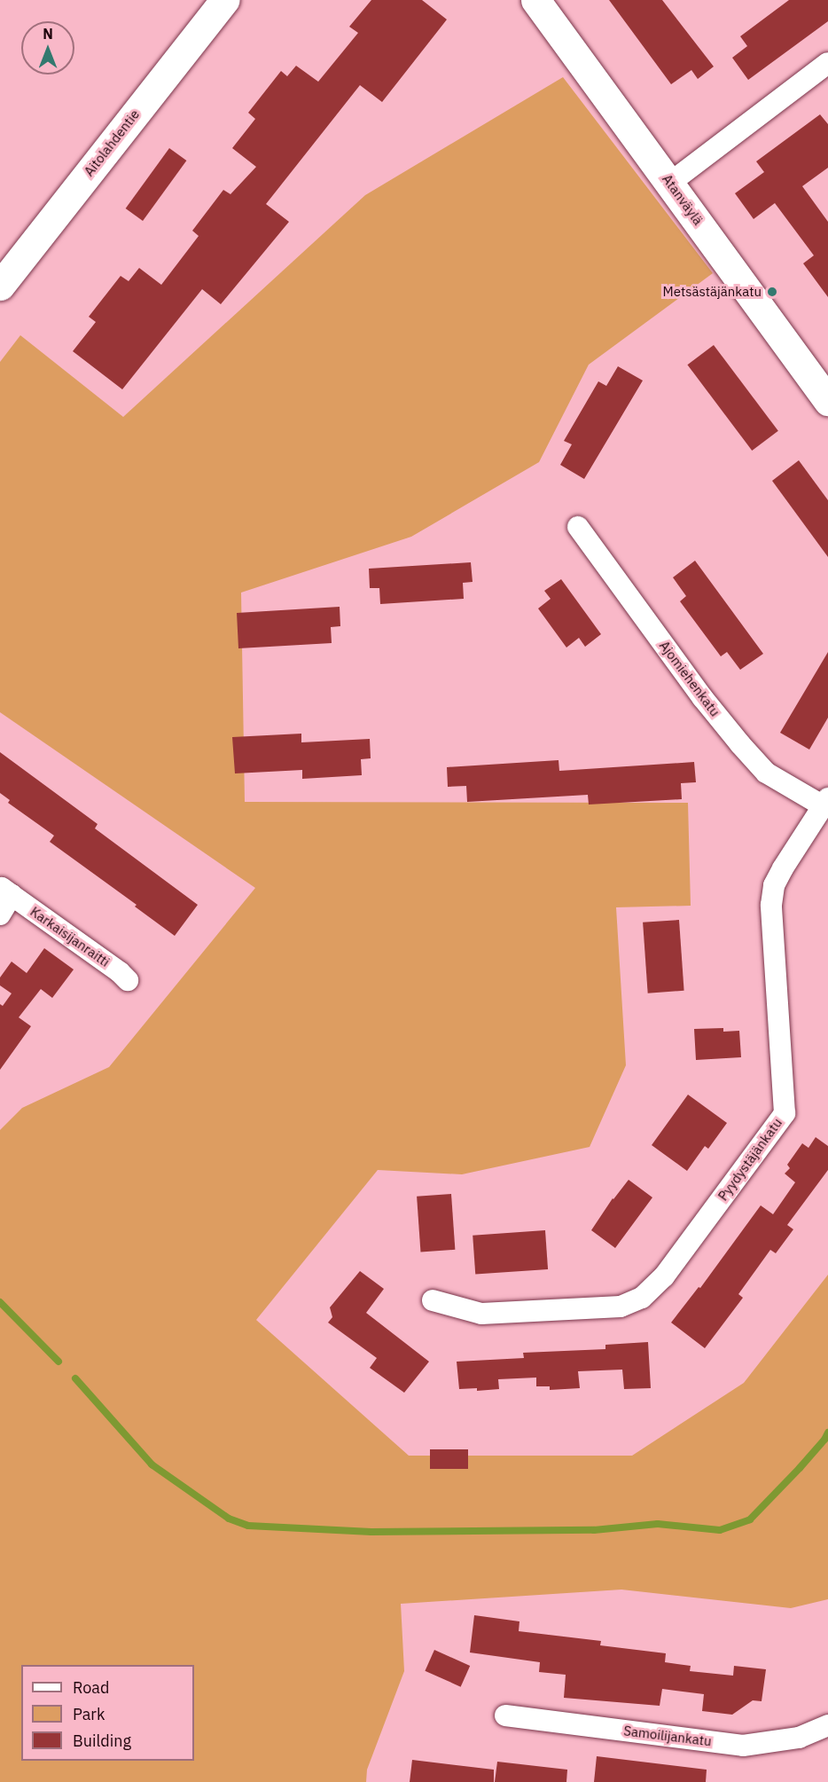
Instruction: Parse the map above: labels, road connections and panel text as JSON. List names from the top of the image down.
{
  "streets": {
    "street": [
      "Aitolahdentie",
      "Atanväylä",
      "Ajomiehenkatu",
      "Karkaisijanraitti",
      "Pyydystäjänkatu",
      "Samoilijankatu"
    ]
  },
  "crossings": [
    ["Ajomiehenkatu", "Pyydystäjänkatu"]
  ],
  "places": ["Metsästäjänkatu"],
  "legend": ["Road", "Park", "Building"],
  "north": "top"
}
